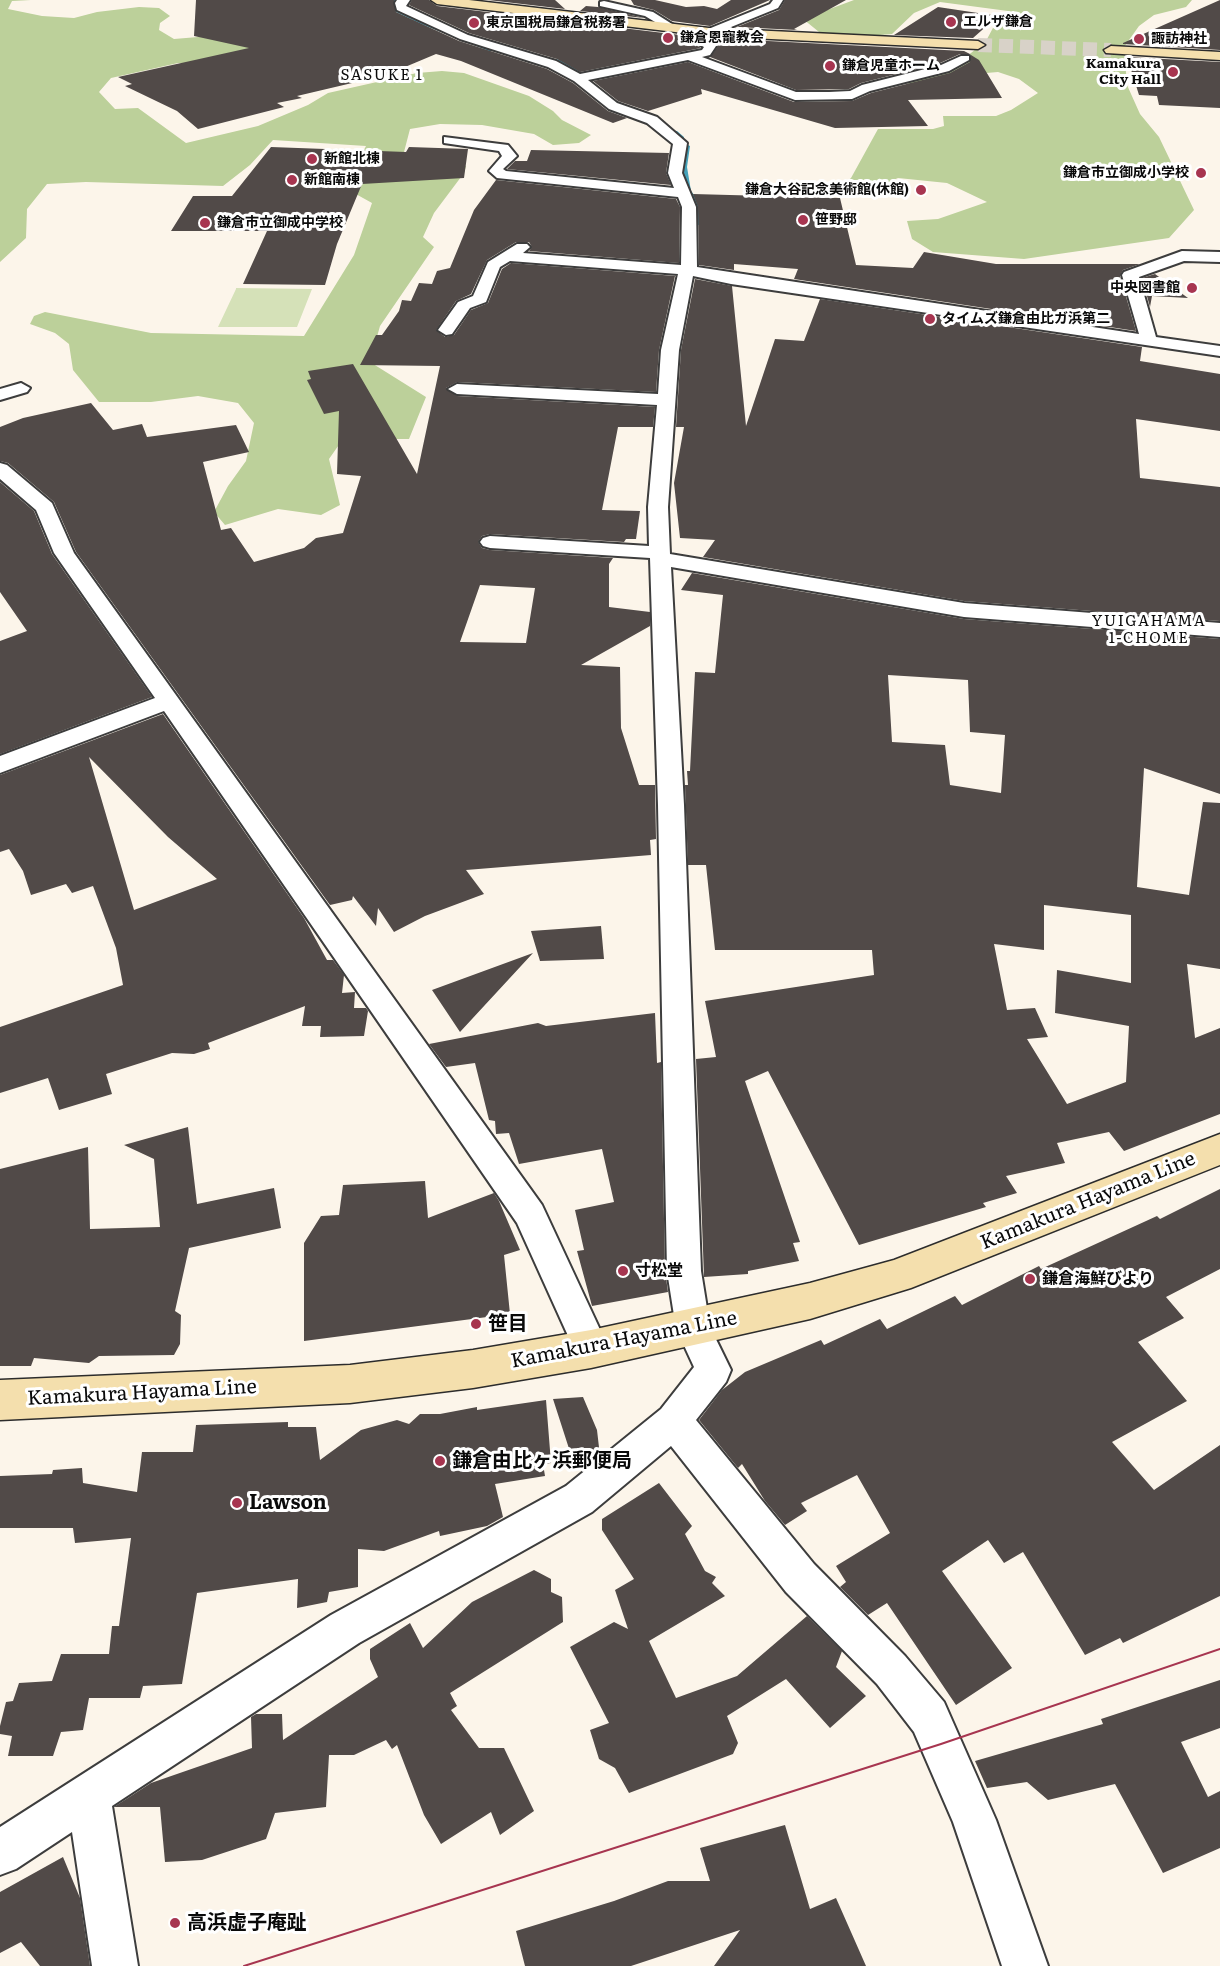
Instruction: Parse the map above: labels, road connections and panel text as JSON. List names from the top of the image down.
{
  "streets": {
    "street": ["Kamakura Hayama Line"]
  },
  "districts": ["SASUKE 1", "YUIGAHAMA 1-CHOME"],
  "places": [
    "エルザ鎌倉",
    "東京国税局鎌倉税務署",
    "鎌倉恩寵教会",
    "諏訪神社",
    "鎌倉児童ホーム",
    "Kamakura City Hall",
    "新館北棟",
    "鎌倉市立御成小学校",
    "新館南棟",
    "鎌倉大谷記念美術館(休館)",
    "笹野邸",
    "鎌倉市立御成中学校",
    "中央図書館",
    "タイムズ鎌倉由比ガ浜第二",
    "寸松堂",
    "鎌倉海鮮びより",
    "笹目",
    "鎌倉由比ヶ浜郵便局",
    "Lawson",
    "高浜虚子庵趾"
  ]
}
